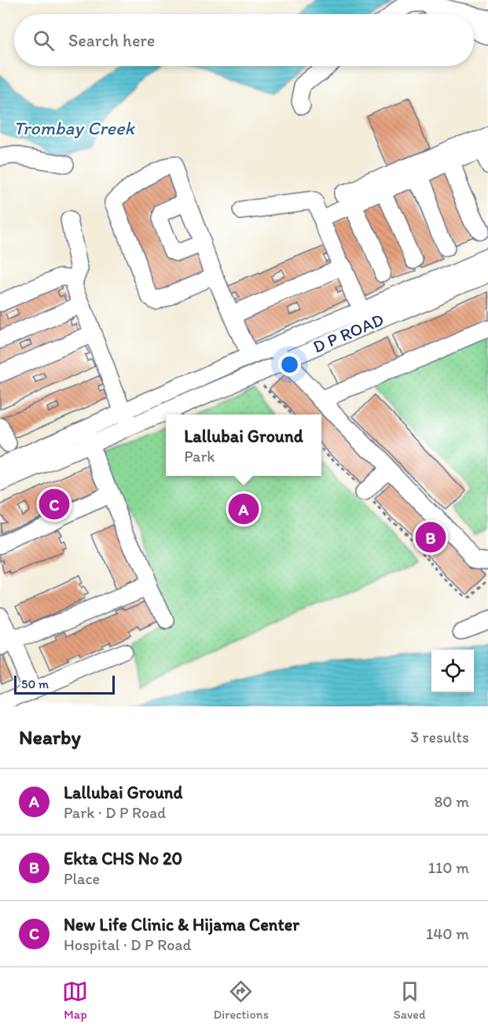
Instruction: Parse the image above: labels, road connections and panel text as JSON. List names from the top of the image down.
{
  "streets": {
    "street": ["D P ROAD"]
  },
  "water": ["Trombay Creek"],
  "scale_bar": "50 m",
  "page": {
    "search": "Search here",
    "popup": ["Lallubai Ground", "Park"],
    "pins": ["C", "A", "B"],
    "scale": "50 m",
    "heading": ["Nearby", "3 results"],
    "list": [
      {
        "mark": "A",
        "name": "Lallubai Ground",
        "note": "Park · D P Road",
        "value": "80 m"
      },
      {
        "mark": "B",
        "name": "Ekta CHS No 20",
        "note": "Place",
        "value": "110 m"
      },
      {
        "mark": "C",
        "name": "New Life Clinic & Hijama Center",
        "note": "Hospital · D P Road",
        "value": "140 m"
      }
    ],
    "nav": ["Map", "Directions", "Saved"]
  }
}
